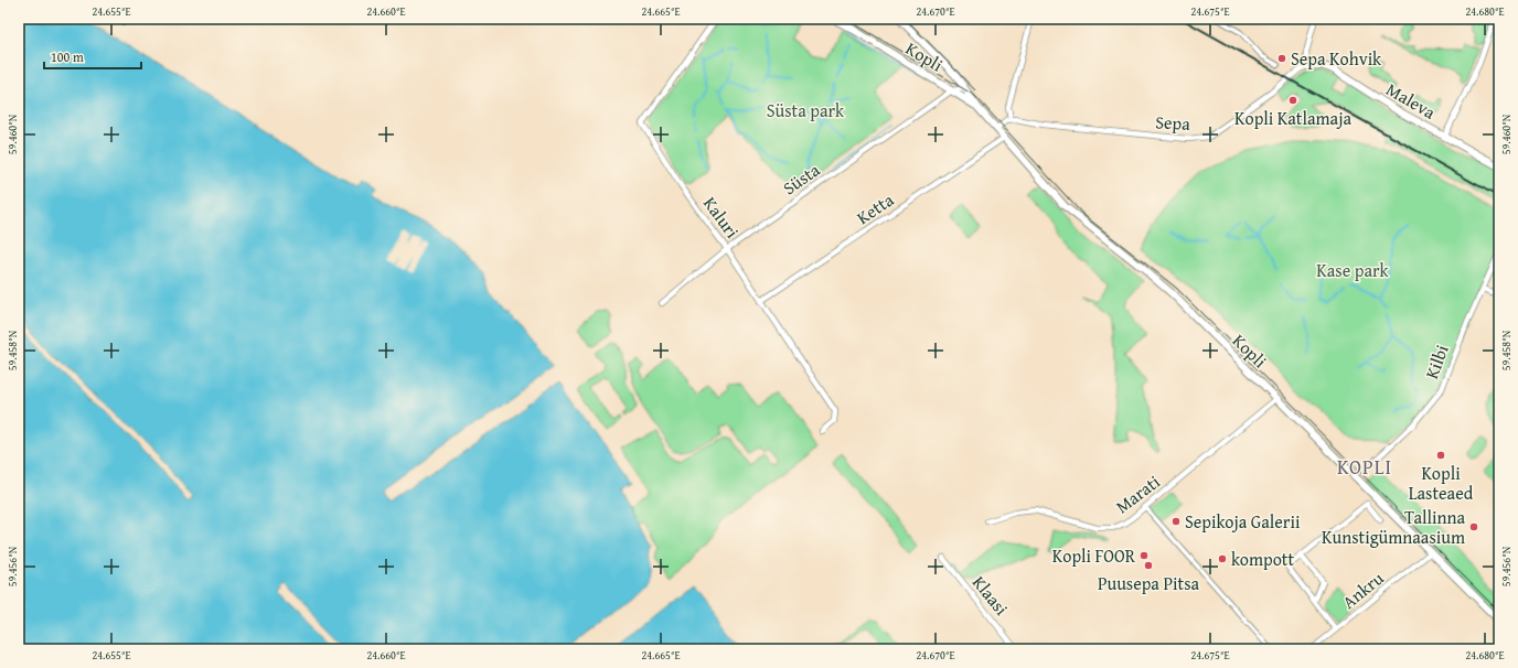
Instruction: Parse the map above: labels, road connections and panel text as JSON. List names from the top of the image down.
{
  "streets": {
    "street": [
      "Kopli",
      "Maleva",
      "Sepa",
      "Süsta",
      "Ketta",
      "Kaluri",
      "Kilbi",
      "Marati",
      "Ankru",
      "Klaasi"
    ]
  },
  "crossings": [
    ["Kopli", "Süsta"],
    ["Kopli", "Ketta"],
    ["Kopli", "Marati"],
    ["Kopli", "Ankru"],
    ["Maleva", "Sepa"],
    ["Süsta", "Kaluri"],
    ["Ketta", "Kaluri"]
  ],
  "districts": ["KOPLI"],
  "parks": ["Süsta park", "Kase park"],
  "places": [
    "Sepa Kohvik",
    "Kopli Katlamaja",
    "Kopli Lasteaed",
    "Sepikoja Galerii",
    "Tallinna Kunstigümnaasium",
    "Kopli FOOR",
    "kompott",
    "Puusepa Pitsa"
  ],
  "scale_bar": "100 m",
  "coordinates": [
    "24.655°E",
    "24.660°E",
    "24.665°E",
    "24.670°E",
    "24.675°E",
    "24.680°E",
    "59.460°N",
    "59.458°N",
    "59.456°N"
  ]
}
